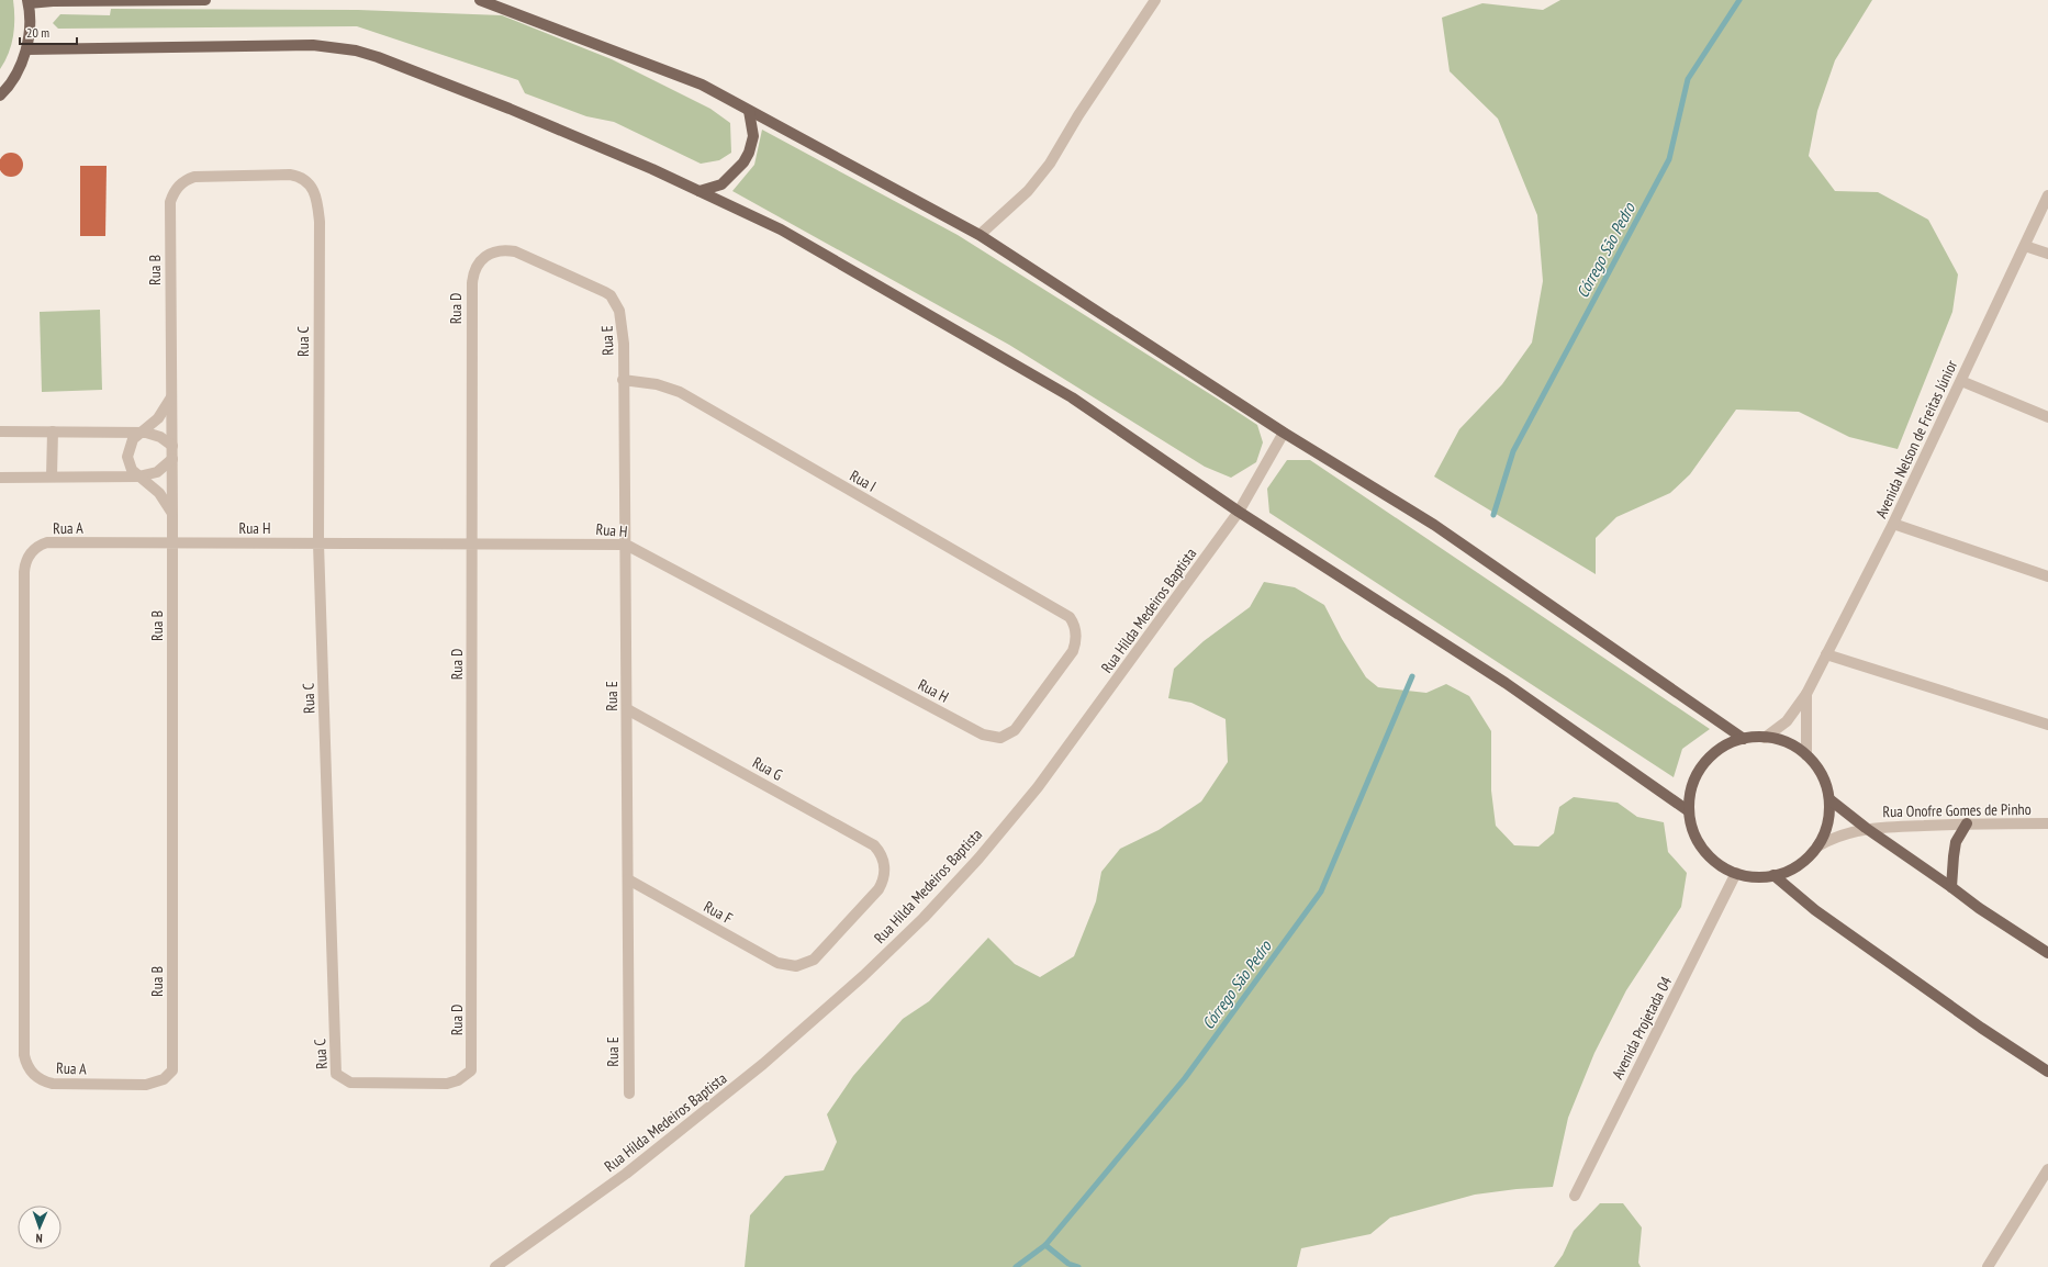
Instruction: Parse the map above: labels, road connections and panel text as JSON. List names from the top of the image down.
{
  "streets": {
    "street": [
      "Rua B",
      "Rua D",
      "Rua E",
      "Rua C",
      "Avenida Nelson de Freitas Júnior",
      "Rua I",
      "Rua A",
      "Rua H",
      "Rua Hilda Medeiros Baptista",
      "Rua G",
      "Rua Onofre Gomes de Pinho",
      "Rua F",
      "Avenida Projetada 04"
    ]
  },
  "crossings": [
    ["Rua B", "Rua C"],
    ["Rua B", "Rua A"],
    ["Rua B", "Rua H"],
    ["Rua D", "Rua E"],
    ["Rua D", "Rua C"],
    ["Rua D", "Rua H"],
    ["Rua E", "Rua I"],
    ["Rua E", "Rua H"],
    ["Rua E", "Rua G"],
    ["Rua E", "Rua F"],
    ["Rua C", "Rua H"],
    ["Avenida Nelson de Freitas Júnior", "Rua Onofre Gomes de Pinho"],
    ["Avenida Nelson de Freitas Júnior", "Avenida Projetada 04"],
    ["Rua I", "Rua H"],
    ["Rua A", "Rua H"],
    ["Rua G", "Rua F"],
    ["Rua Onofre Gomes de Pinho", "Avenida Projetada 04"]
  ],
  "water": ["Córrego São Pedro"],
  "scale_bar": "20 m",
  "north": "bottom"
}
